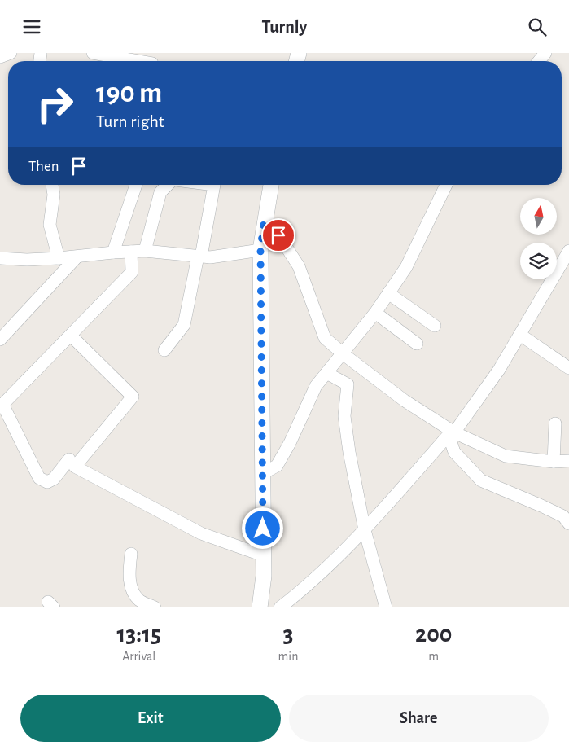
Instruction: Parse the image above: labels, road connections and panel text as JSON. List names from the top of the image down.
{
  "north": "top",
  "page": {
    "header": "Turnly",
    "turn": ["190 m", "Turn right"],
    "then": "Then",
    "eta": [
      "13:15",
      "Arrival",
      "3",
      "min",
      "200",
      "m"
    ],
    "buttons": ["Exit", "Share"]
  }
}
